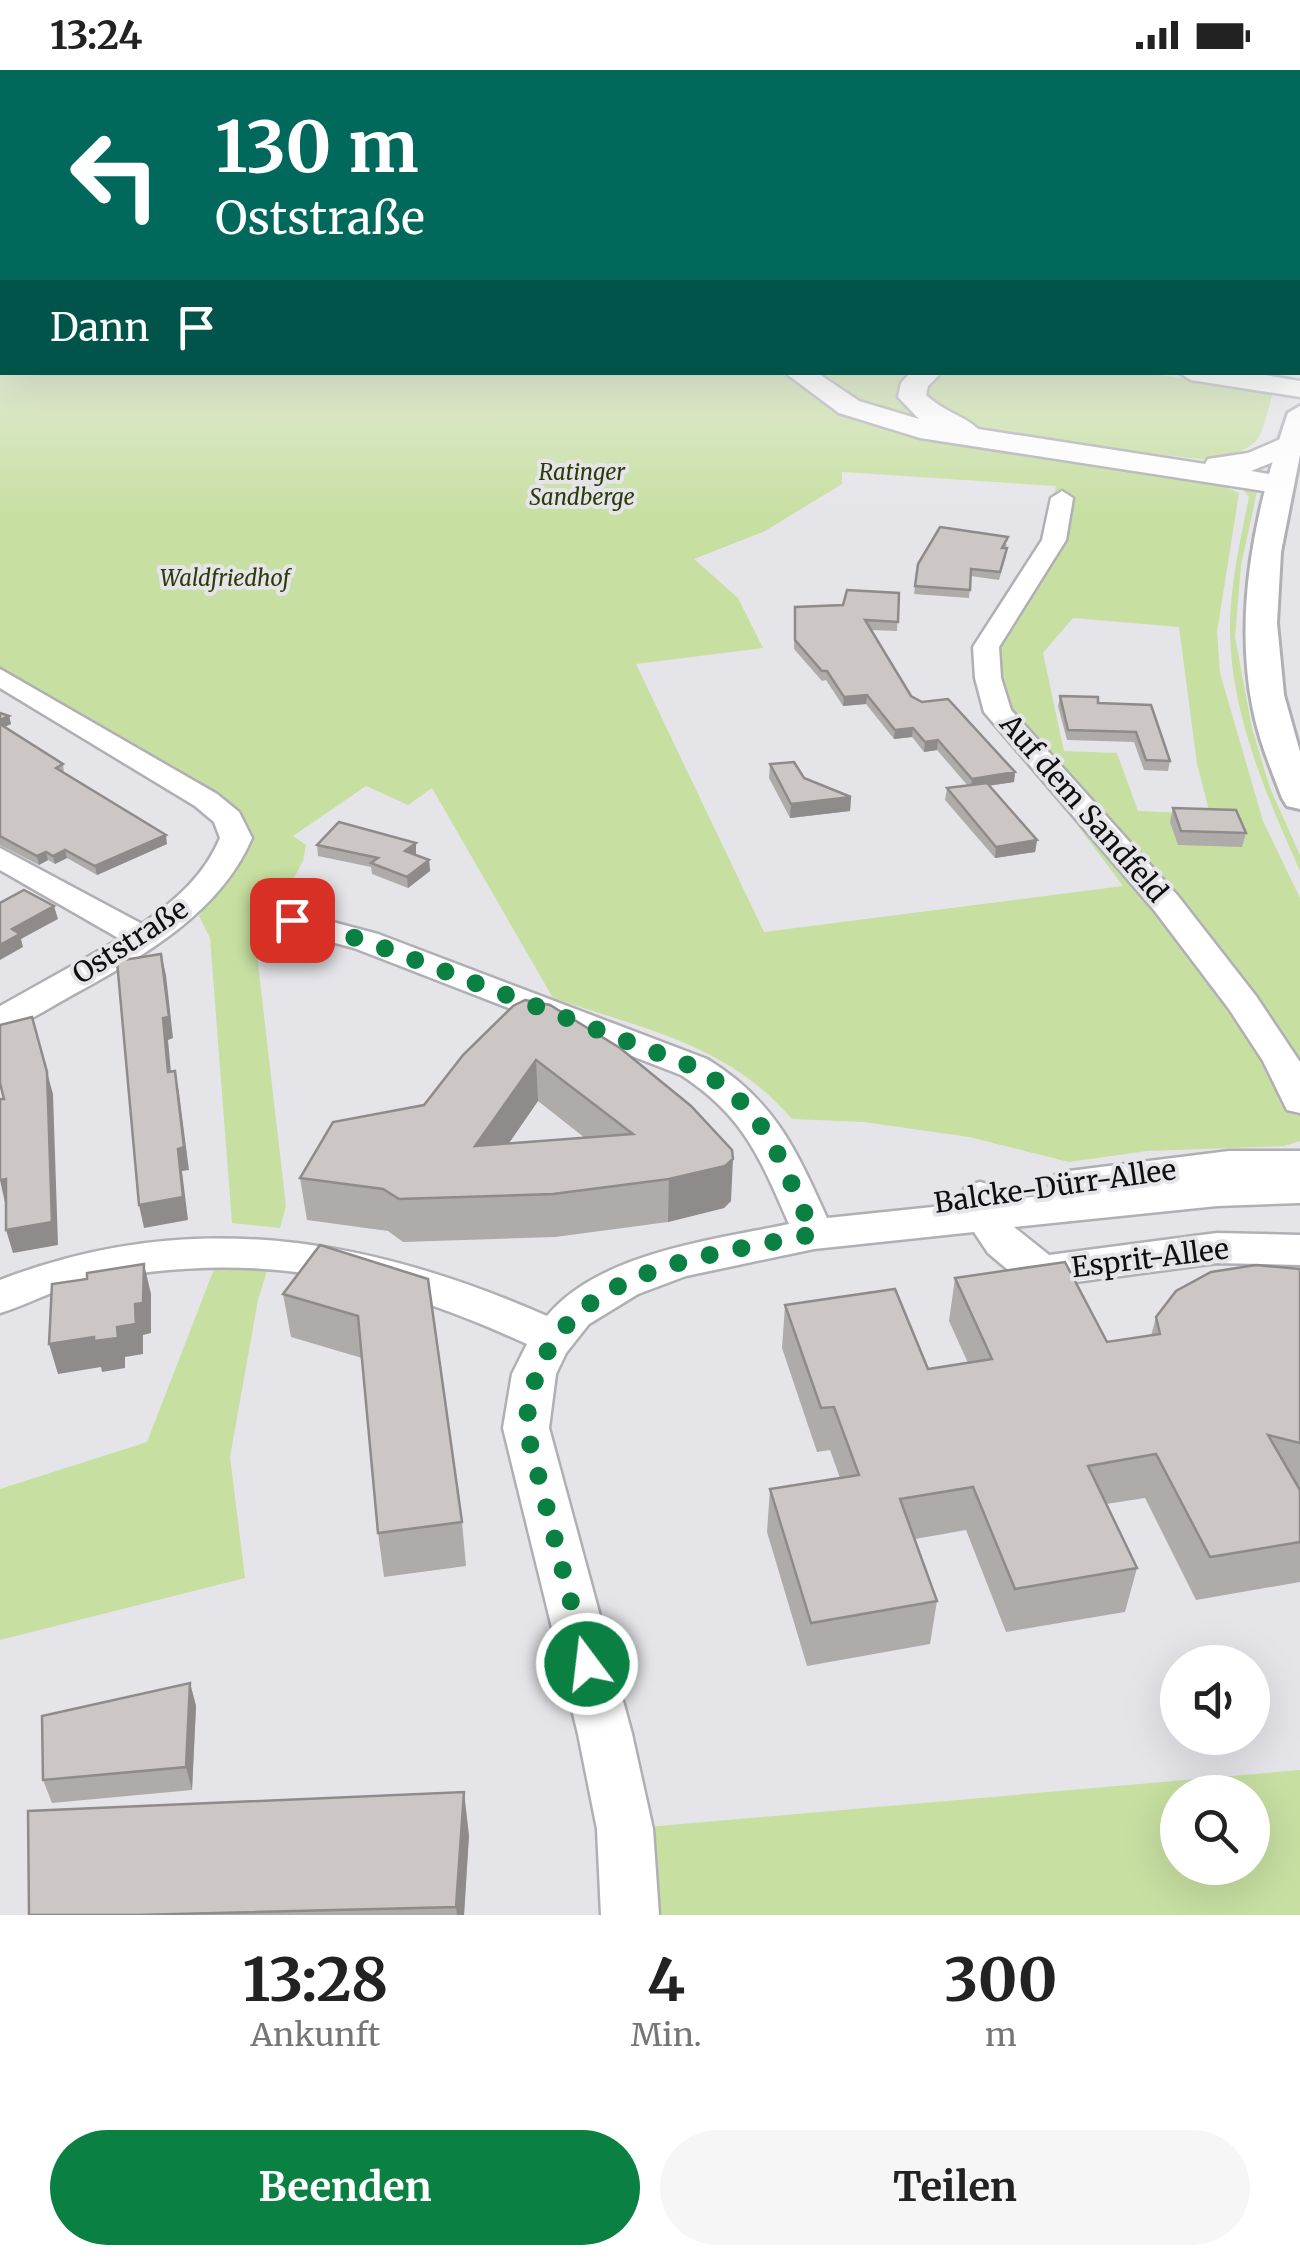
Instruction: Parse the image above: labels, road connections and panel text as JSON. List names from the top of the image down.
{
  "streets": {
    "street": [
      "Auf dem Sandfeld",
      "Oststraße",
      "Balcke-Dürr-Allee",
      "Esprit-Allee"
    ]
  },
  "crossings": [
    ["Balcke-Dürr-Allee", "Esprit-Allee"]
  ],
  "parks": ["Ratinger Sandberge", "Waldfriedhof"],
  "page": {
    "status": "13:24",
    "turn": ["130 m", "Oststraße"],
    "then": "Dann",
    "eta": [
      "13:28",
      "Ankunft",
      "4",
      "Min.",
      "300",
      "m"
    ],
    "buttons": ["Beenden", "Teilen"]
  }
}
